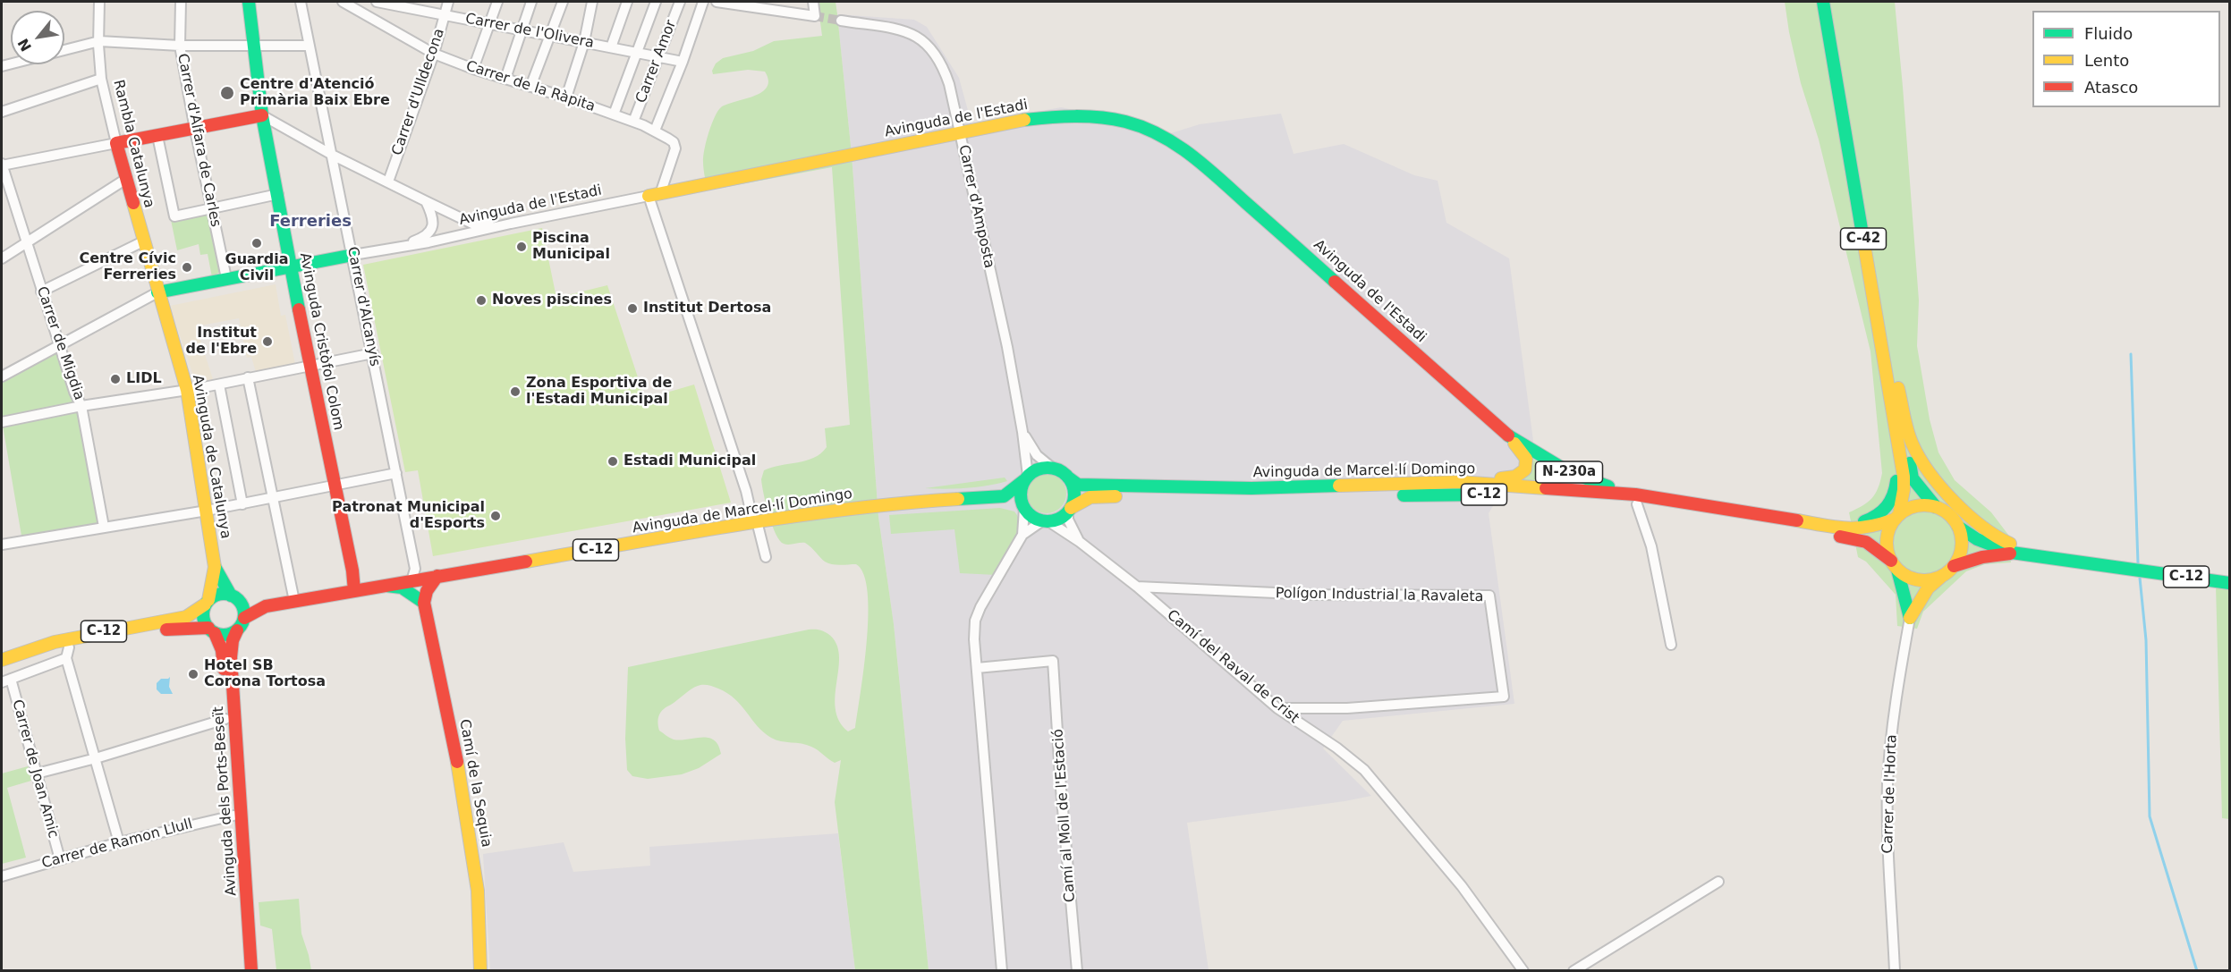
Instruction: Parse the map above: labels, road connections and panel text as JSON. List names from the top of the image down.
{
  "streets": {
    "main road": [
      "Avinguda de l'Estadi",
      "Rambla Catalunya",
      "C-42",
      "Avinguda Cristòfol Colom",
      "Avinguda de Catalunya",
      "Avinguda de Marcel·lí Domingo",
      "N-230a",
      "C-12",
      "Camí de la Sequia",
      "Avinguda dels Ports-Beseït"
    ],
    "street": [
      "Carrer de l'Olivera",
      "Carrer Amor",
      "Carrer de la Ràpita",
      "Carrer d'Ulldecona",
      "Carrer d'Alfara de Carles",
      "Carrer d'Amposta",
      "Carrer d'Alcanyís",
      "Carrer de Migdia",
      "Polígon Industrial la Ravaleta",
      "Camí del Raval de Crist",
      "Carrer de Joan Amic",
      "Carrer de l'Horta",
      "Camí al Moll de l'Estació",
      "Carrer de Ramon Llull"
    ]
  },
  "crossings": [
    ["Carrer de l'Olivera", "Carrer Amor"],
    ["Carrer de l'Olivera", "Carrer d'Ulldecona"],
    ["Carrer Amor", "Carrer de la Ràpita"],
    ["Carrer de la Ràpita", "Carrer d'Ulldecona"],
    ["Carrer de la Ràpita", "Avinguda de l'Estadi"],
    ["Avinguda de l'Estadi", "Carrer d'Amposta"],
    ["Avinguda de l'Estadi", "Carrer d'Alcanyís"],
    ["Avinguda de l'Estadi", "N-230a"],
    ["Rambla Catalunya", "Avinguda de Catalunya"],
    ["Carrer d'Amposta", "Avinguda de Marcel·lí Domingo"],
    ["Carrer d'Amposta", "C-12"],
    ["Carrer d'Amposta", "Camí del Raval de Crist"],
    ["C-42", "C-12"],
    ["Carrer d'Alcanyís", "Avinguda de Marcel·lí Domingo"],
    ["Avinguda Cristòfol Colom", "Avinguda de Marcel·lí Domingo"],
    ["Avinguda de Marcel·lí Domingo", "N-230a"],
    ["Avinguda de Marcel·lí Domingo", "C-12"],
    ["Avinguda de Marcel·lí Domingo", "Camí del Raval de Crist"],
    ["Avinguda de Marcel·lí Domingo", "Avinguda dels Ports-Beseït"],
    ["N-230a", "C-12"],
    ["C-12", "Camí del Raval de Crist"],
    ["C-12", "Avinguda dels Ports-Beseït"],
    ["Polígon Industrial la Ravaleta", "Camí del Raval de Crist"],
    ["Carrer de Joan Amic", "Carrer de Ramon Llull"],
    ["Avinguda dels Ports-Beseït", "Carrer de Ramon Llull"]
  ],
  "districts": ["Ferreries"],
  "places": [
    "Centre d'Atenció Primària Baix Ebre",
    "Guardia Civil",
    "Piscina Municipal",
    "Centre Cívic Ferreries",
    "Noves piscines",
    "Institut Dertosa",
    "Institut de l'Ebre",
    "LIDL",
    "Zona Esportiva de l'Estadi Municipal",
    "Estadi Municipal",
    "Patronat Municipal d'Esports",
    "Hotel SB Corona Tortosa"
  ],
  "legend": ["Fluido", "Lento", "Atasco"],
  "north": "bottom left"
}
